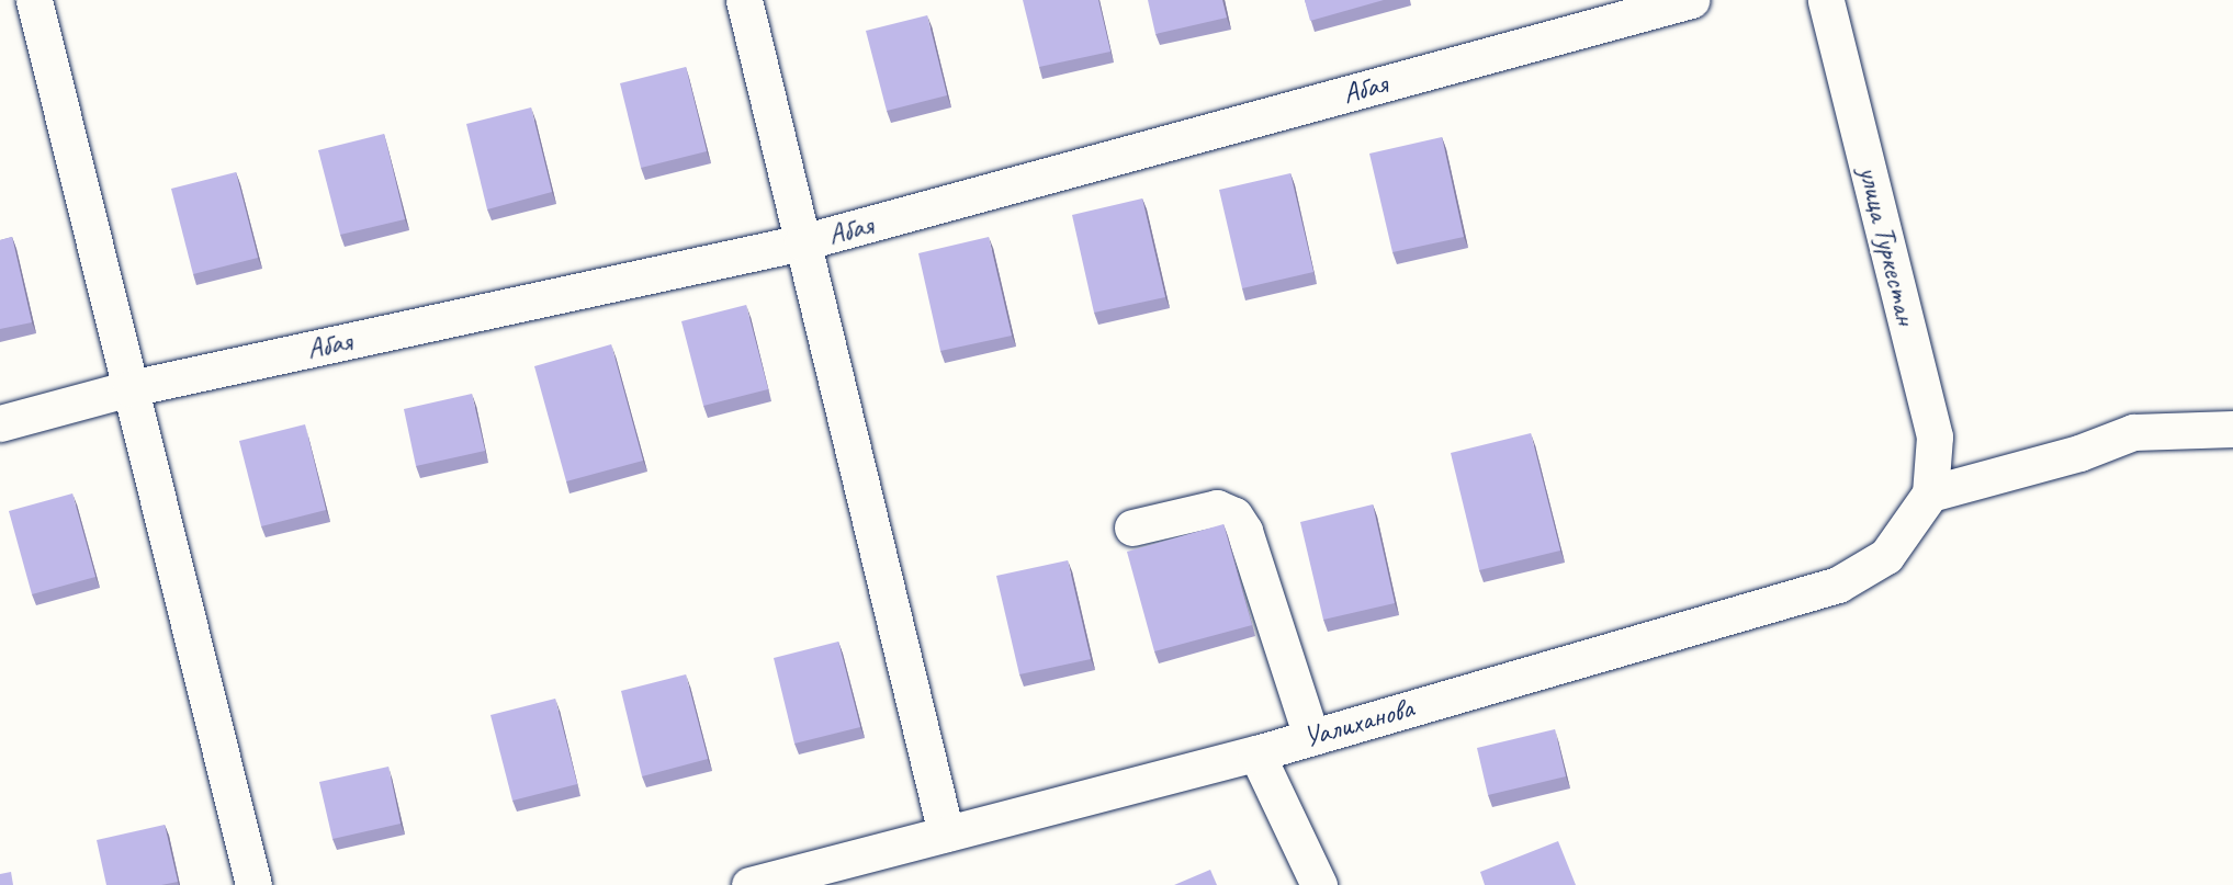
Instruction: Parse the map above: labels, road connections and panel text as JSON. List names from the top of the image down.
{
  "streets": {
    "street": ["Абая", "улица Туркестан", "Уалиханова"]
  },
  "crossings": [
    ["улица Туркестан", "Уалиханова"]
  ]
}
